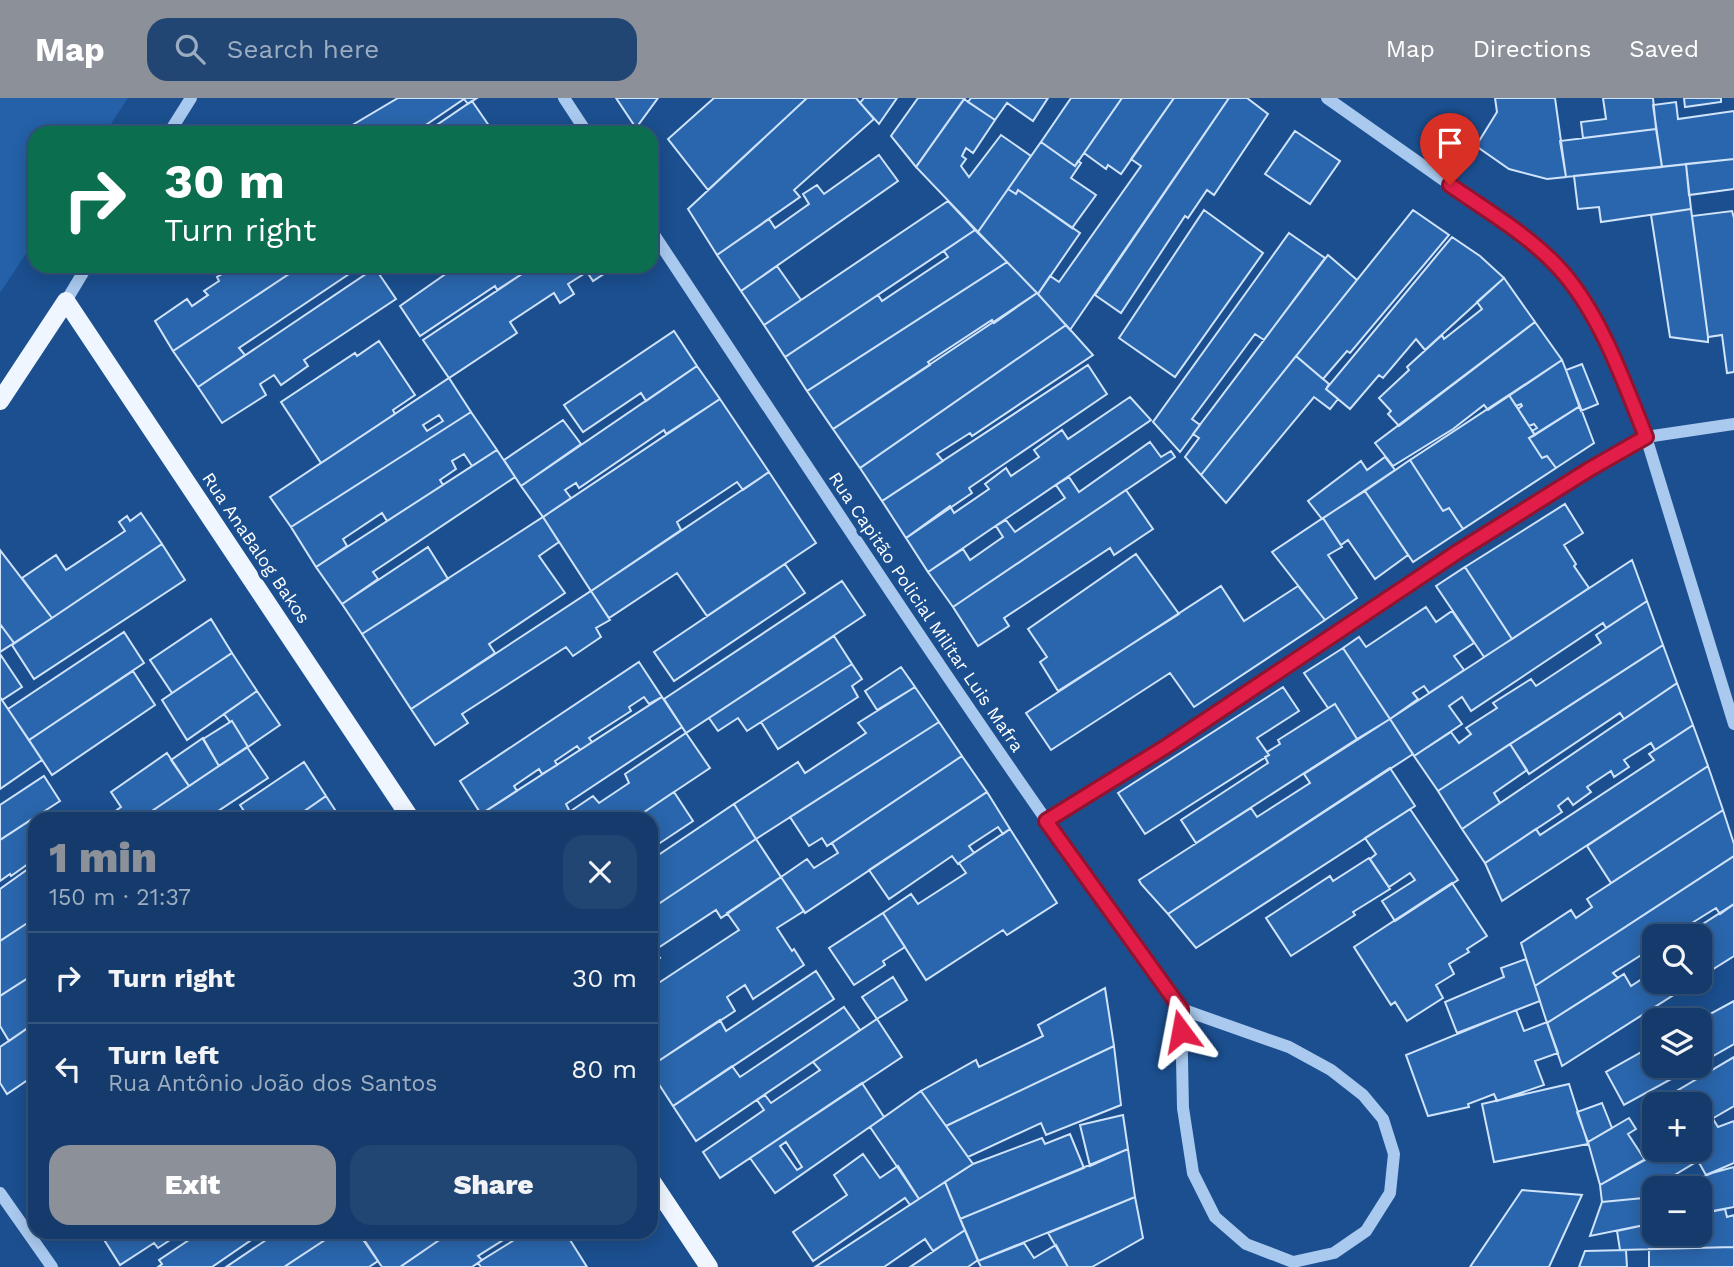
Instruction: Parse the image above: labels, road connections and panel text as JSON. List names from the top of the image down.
{
  "streets": {
    "main road": ["Rua AnaBalog Bakos"],
    "street": ["Rua Capitão Policial Militar Luis Mafra"]
  },
  "page": {
    "header": "Map",
    "search": "Search here",
    "nav": ["Map", "Directions", "Saved"],
    "turn": ["30 m", "Turn right"],
    "heading": ["1 min", "150 m · 21:37"],
    "map_buttons": ["+", "−"],
    "list": [
      {
        "name": "Turn right",
        "value": "30 m"
      },
      {
        "name": "Turn left",
        "note": "Rua Antônio João dos Santos",
        "value": "80 m"
      }
    ],
    "buttons": ["Exit", "Share"]
  }
}
